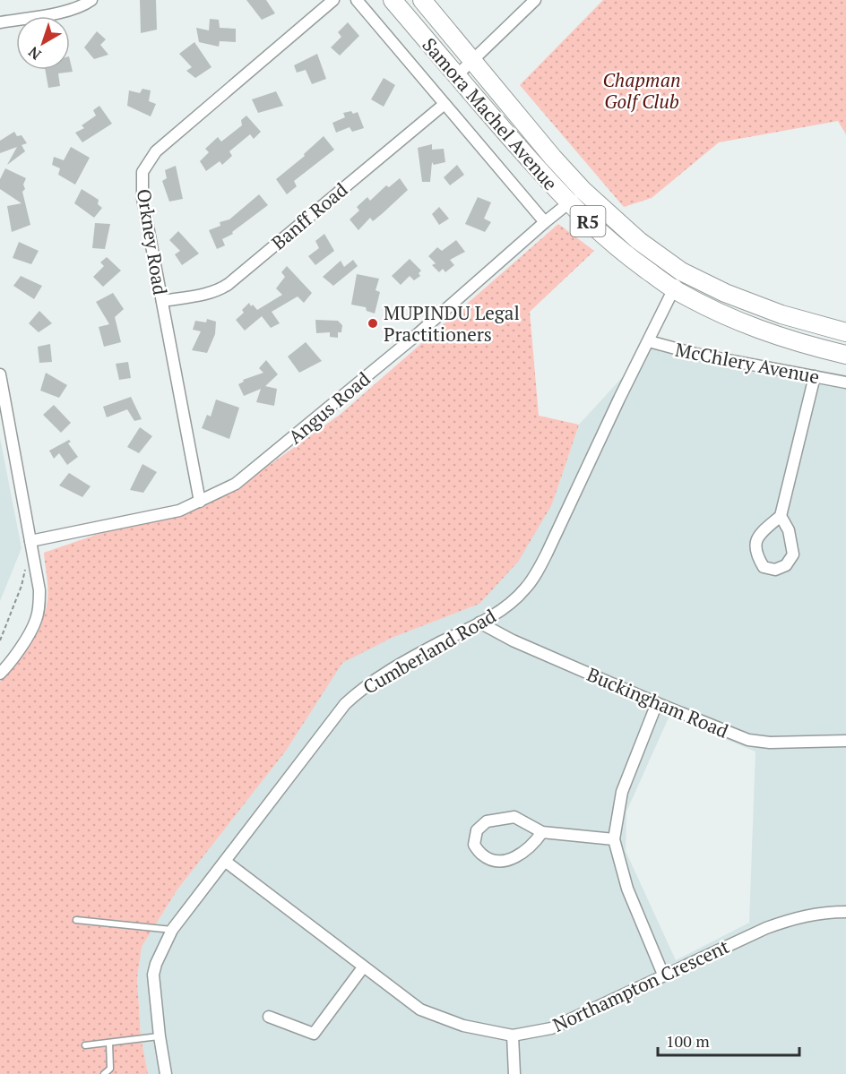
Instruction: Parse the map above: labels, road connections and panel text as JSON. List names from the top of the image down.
{
  "streets": {
    "highway": ["Samora Machel Avenue", "R5"],
    "street": [
      "Banff Road",
      "Orkney Road",
      "McChlery Avenue",
      "Angus Road",
      "Cumberland Road",
      "Buckingham Road",
      "Northampton Crescent"
    ]
  },
  "crossings": [
    ["Samora Machel Avenue", "Banff Road"],
    ["Samora Machel Avenue", "Angus Road"],
    ["Samora Machel Avenue", "Cumberland Road"],
    ["Banff Road", "Orkney Road"],
    ["R5", "Angus Road"],
    ["R5", "Cumberland Road"],
    ["Orkney Road", "Angus Road"],
    ["McChlery Avenue", "Cumberland Road"],
    ["Cumberland Road", "Buckingham Road"],
    ["Cumberland Road", "Northampton Crescent"]
  ],
  "parks": ["Chapman Golf Club"],
  "places": ["MUPINDU Legal Practitioners"],
  "scale_bar": "100 m",
  "north": "bottom left"
}
